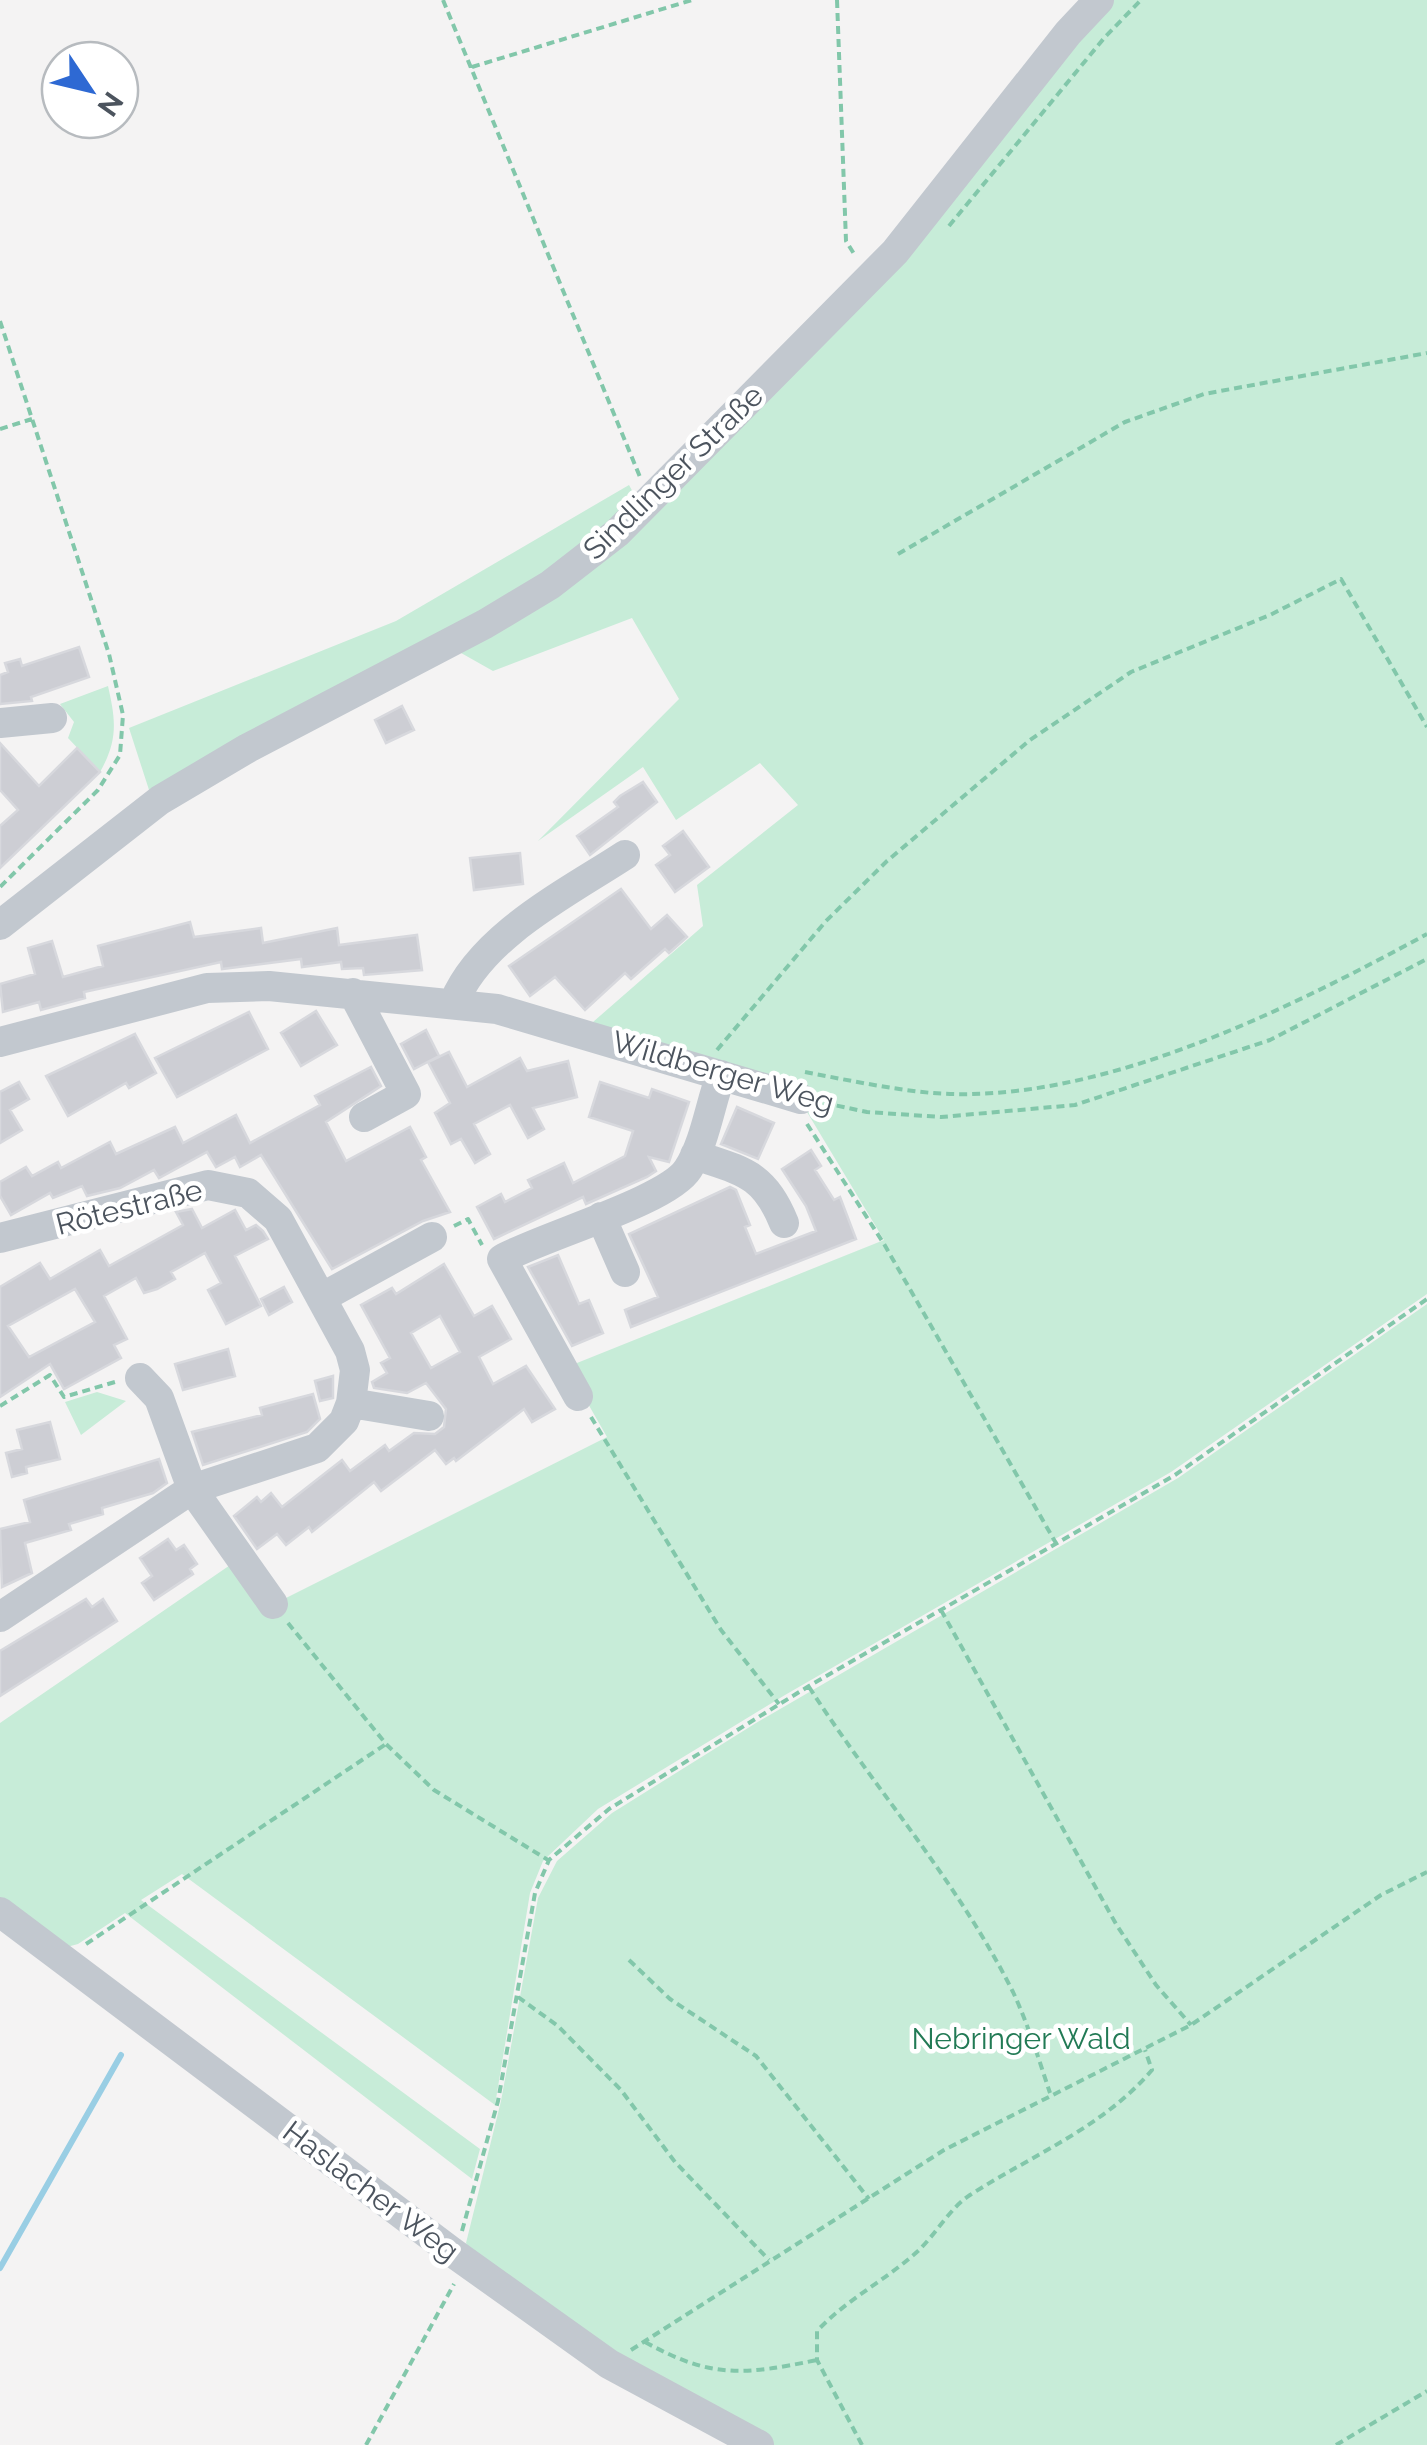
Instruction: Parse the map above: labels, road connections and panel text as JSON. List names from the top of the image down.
{
  "streets": {
    "street": [
      "Sindlinger Straße",
      "Wildberger Weg",
      "Rötestraße",
      "Haslacher Weg"
    ]
  },
  "parks": ["Nebringer Wald"],
  "north": "bottom right"
}
